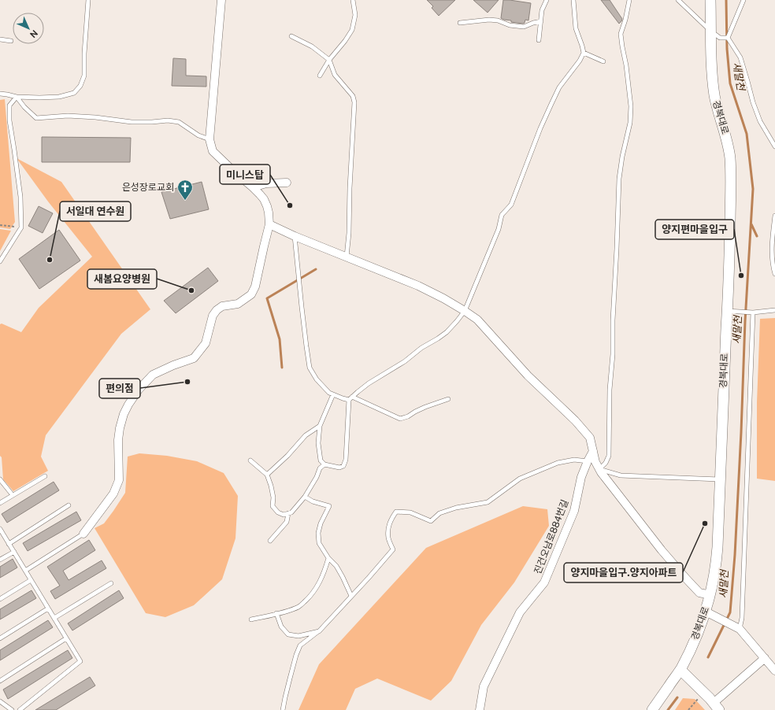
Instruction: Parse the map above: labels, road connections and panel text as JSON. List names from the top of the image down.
{
  "streets": {
    "street": ["경복대로", "진건오남로884번길"]
  },
  "water": ["새말천"],
  "places": {
    "church": ["은성장로교회"],
    "other": [
      "미니스탑",
      "서일대 연수원",
      "양지편마을입구",
      "새봄요양병원",
      "편의점",
      "양지마을입구.양지아파트"
    ]
  },
  "north": "bottom right"
}
